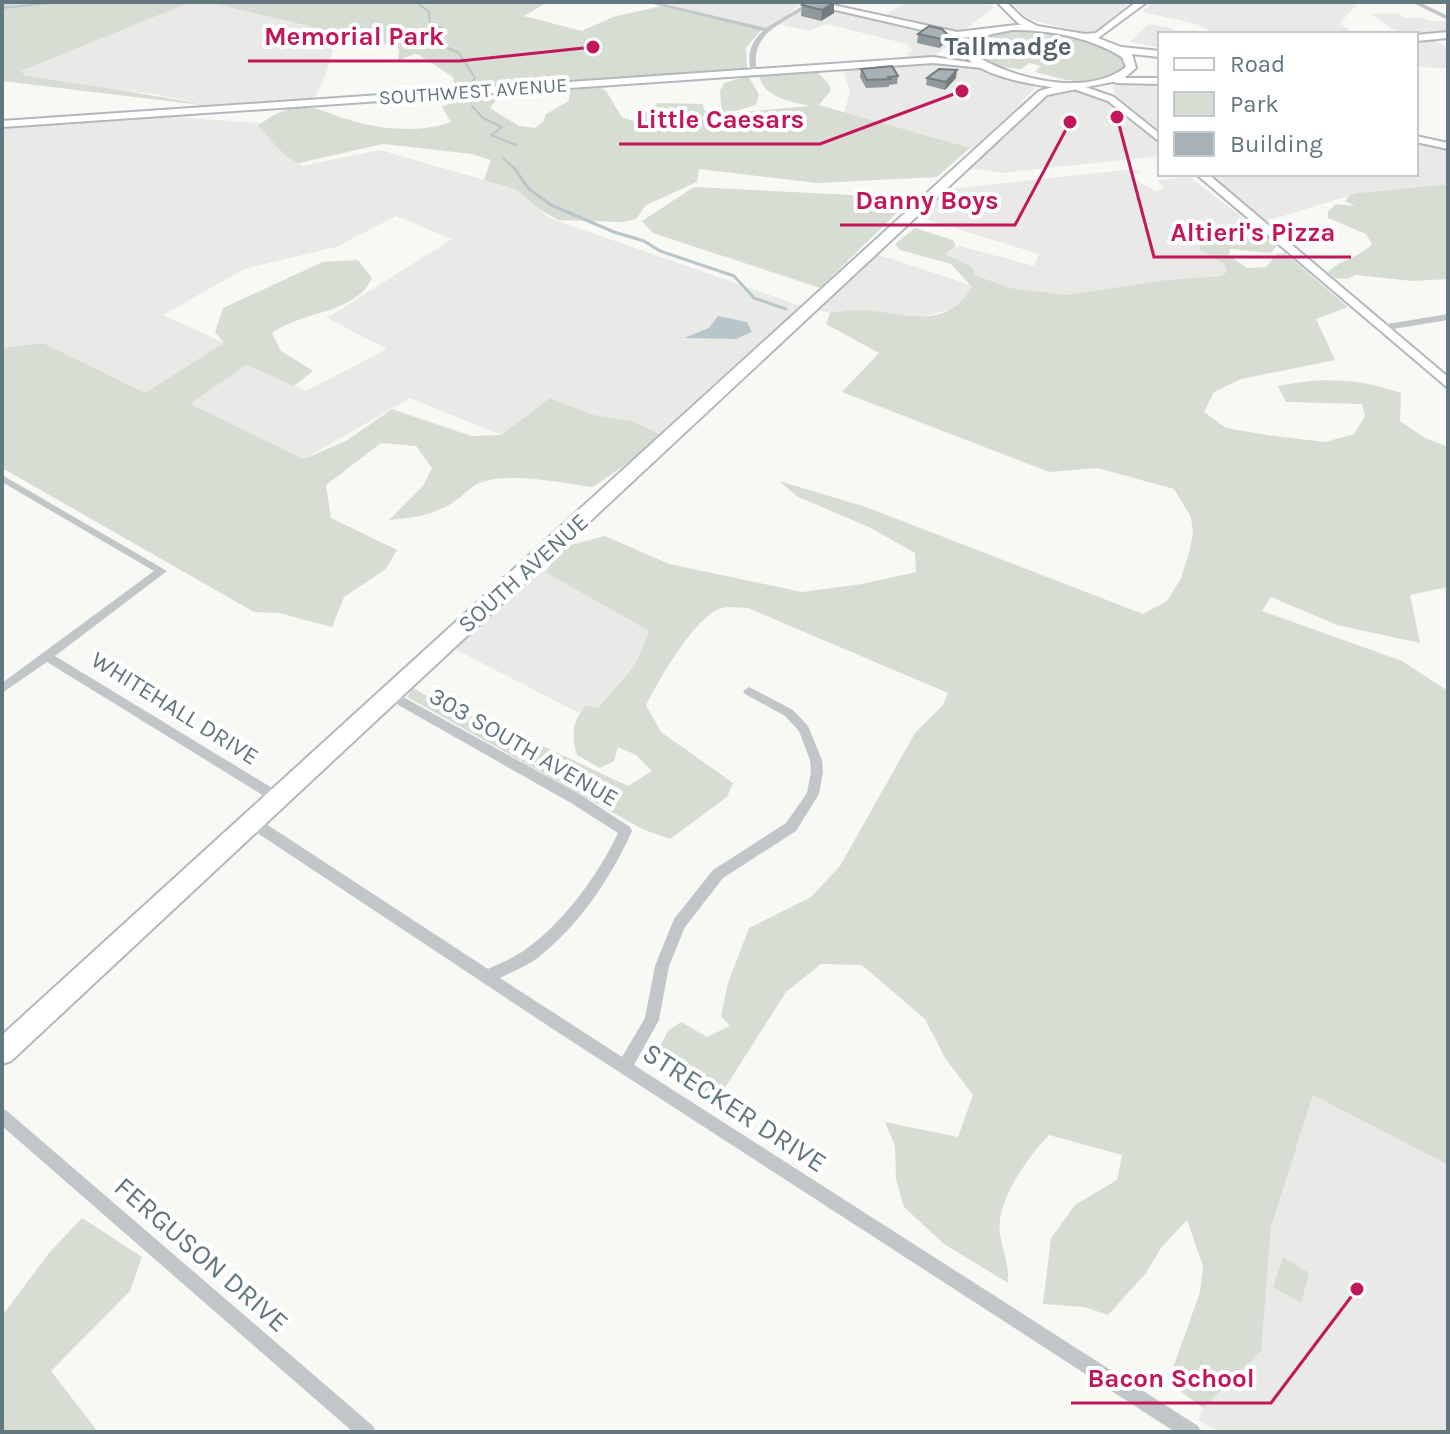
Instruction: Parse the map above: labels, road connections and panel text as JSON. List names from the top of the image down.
{
  "streets": {
    "main road": ["SOUTH AVENUE"],
    "street": [
      "SOUTHWEST AVENUE",
      "WHITEHALL DRIVE",
      "303 SOUTH AVENUE",
      "STRECKER DRIVE",
      "FERGUSON DRIVE"
    ]
  },
  "crossings": [
    ["SOUTH AVENUE", "WHITEHALL DRIVE"],
    ["SOUTH AVENUE", "303 SOUTH AVENUE"],
    ["SOUTH AVENUE", "STRECKER DRIVE"],
    ["303 SOUTH AVENUE", "STRECKER DRIVE"]
  ],
  "districts": ["Tallmadge"],
  "places": [
    "Memorial Park",
    "Little Caesars",
    "Altieri's Pizza",
    "Danny Boys",
    "Bacon School"
  ],
  "legend": ["Road", "Park", "Building"]
}
